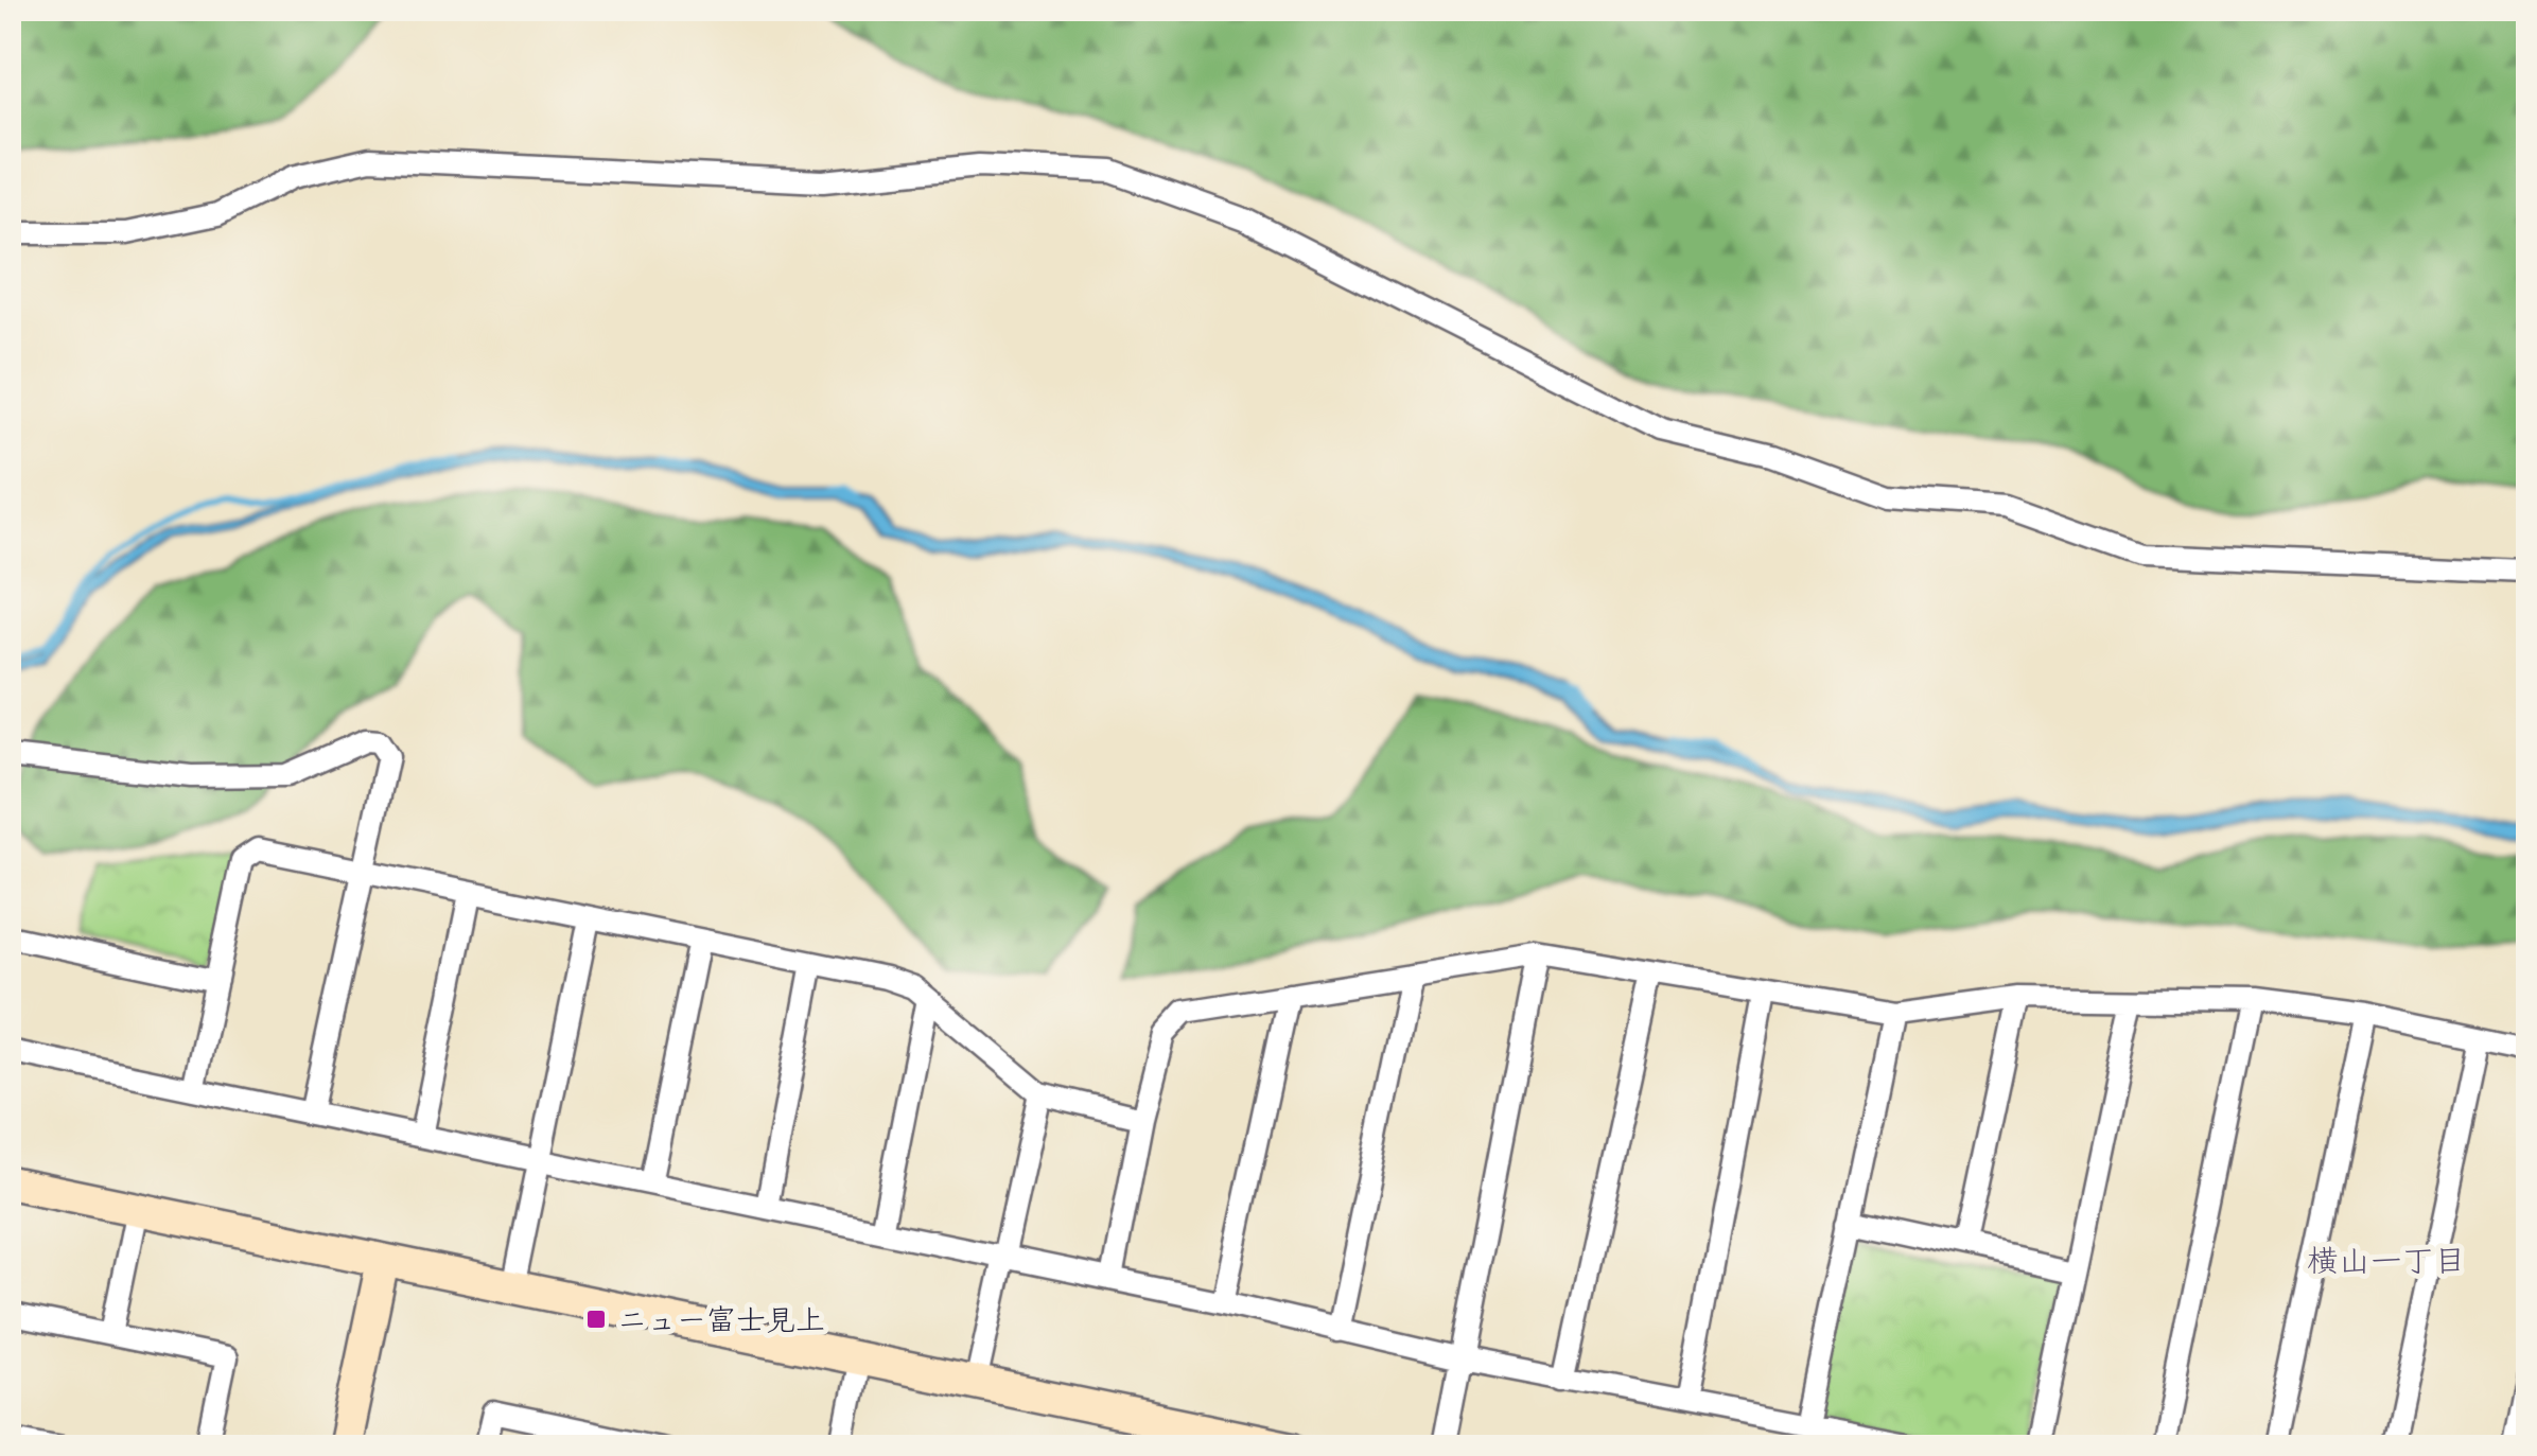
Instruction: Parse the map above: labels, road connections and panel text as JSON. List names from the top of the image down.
{
  "districts": ["横山一丁目"],
  "places": {
    "transit": ["ニュー富士見上"]
  }
}
